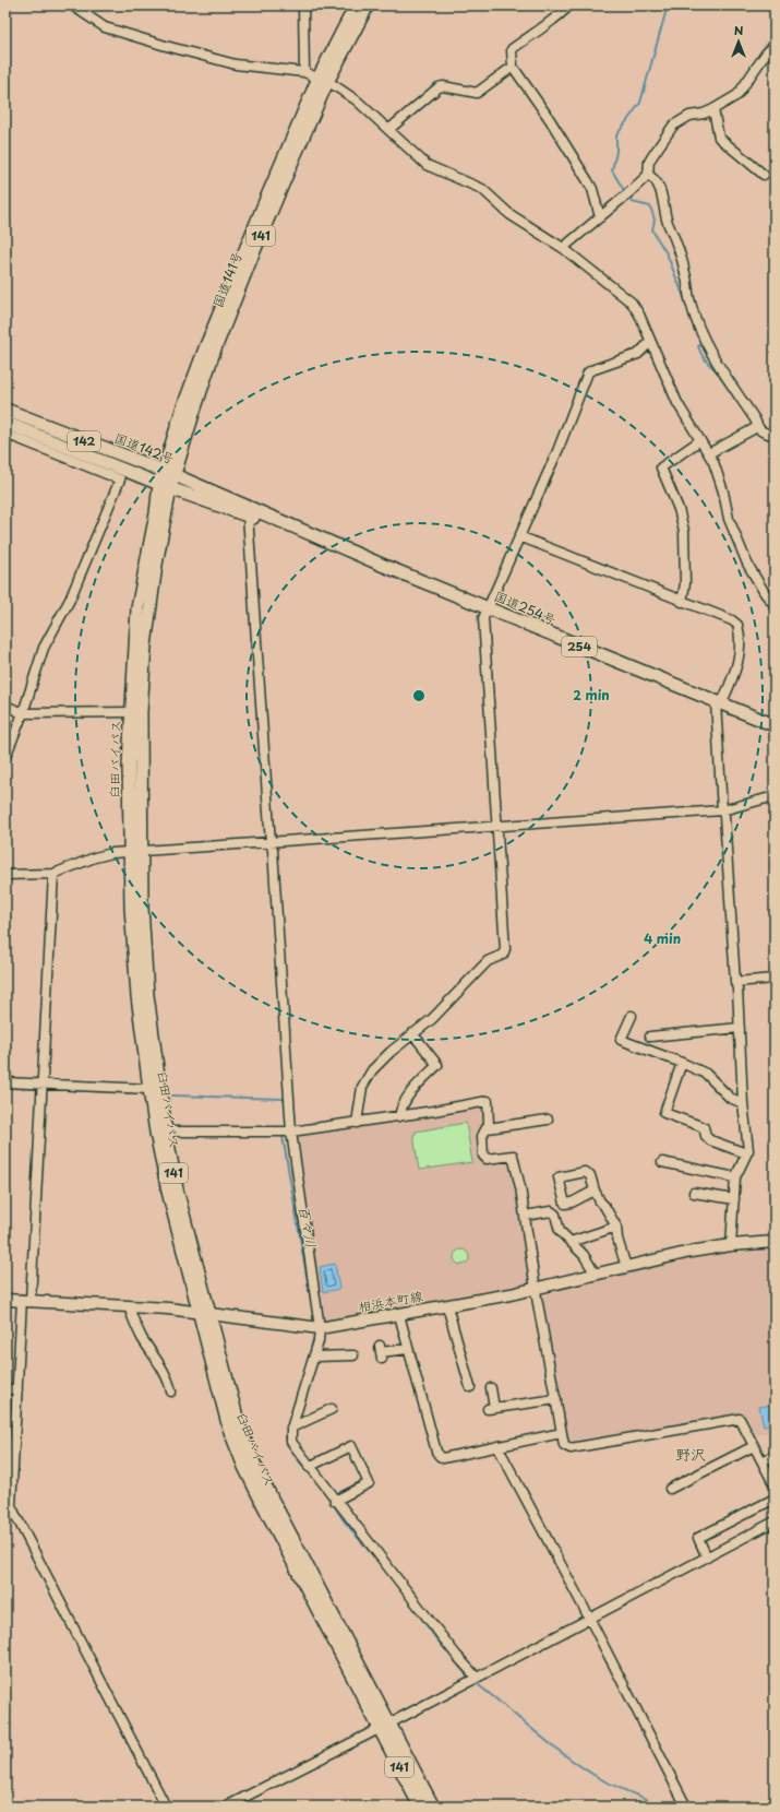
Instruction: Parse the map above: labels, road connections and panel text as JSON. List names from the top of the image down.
{
  "streets": {
    "highway": [
      "141",
      "国道141号",
      "142",
      "国道142号",
      "国道254号",
      "254",
      "臼田バイパス"
    ],
    "main road": ["相浜本町線"]
  },
  "crossings": [
    ["国道141号", "国道142号"],
    ["国道141号", "国道254号"],
    ["国道141号", "臼田バイパス"],
    ["国道142号", "国道254号"],
    ["国道142号", "臼田バイパス"],
    ["国道254号", "臼田バイパス"],
    ["臼田バイパス", "相浜本町線"]
  ],
  "districts": ["野沢"],
  "water": ["百々川"],
  "north": "top",
  "rings": ["2 min", "4 min"]
}
